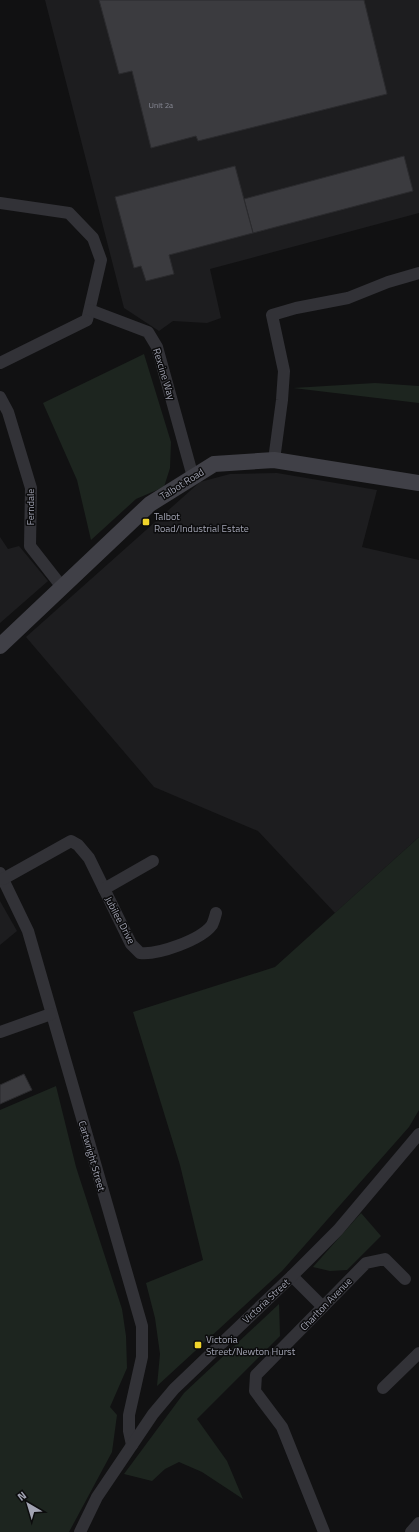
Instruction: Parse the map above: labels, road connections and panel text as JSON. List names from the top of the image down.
{
  "streets": {
    "street": [
      "Rexcine Way",
      "Talbot Road",
      "Ferndale",
      "Jubilee Drive",
      "Cartwright Street",
      "Victoria Street",
      "Charlton Avenue"
    ]
  },
  "crossings": [
    ["Rexcine Way", "Talbot Road"],
    ["Talbot Road", "Ferndale"],
    ["Jubilee Drive", "Cartwright Street"],
    ["Cartwright Street", "Victoria Street"]
  ],
  "places": {
    "transit": ["Talbot Road/Industrial Estate", "Victoria Street/Newton Hurst"]
  },
  "house_numbers": ["Unit 2a"],
  "north": "top left"
}
